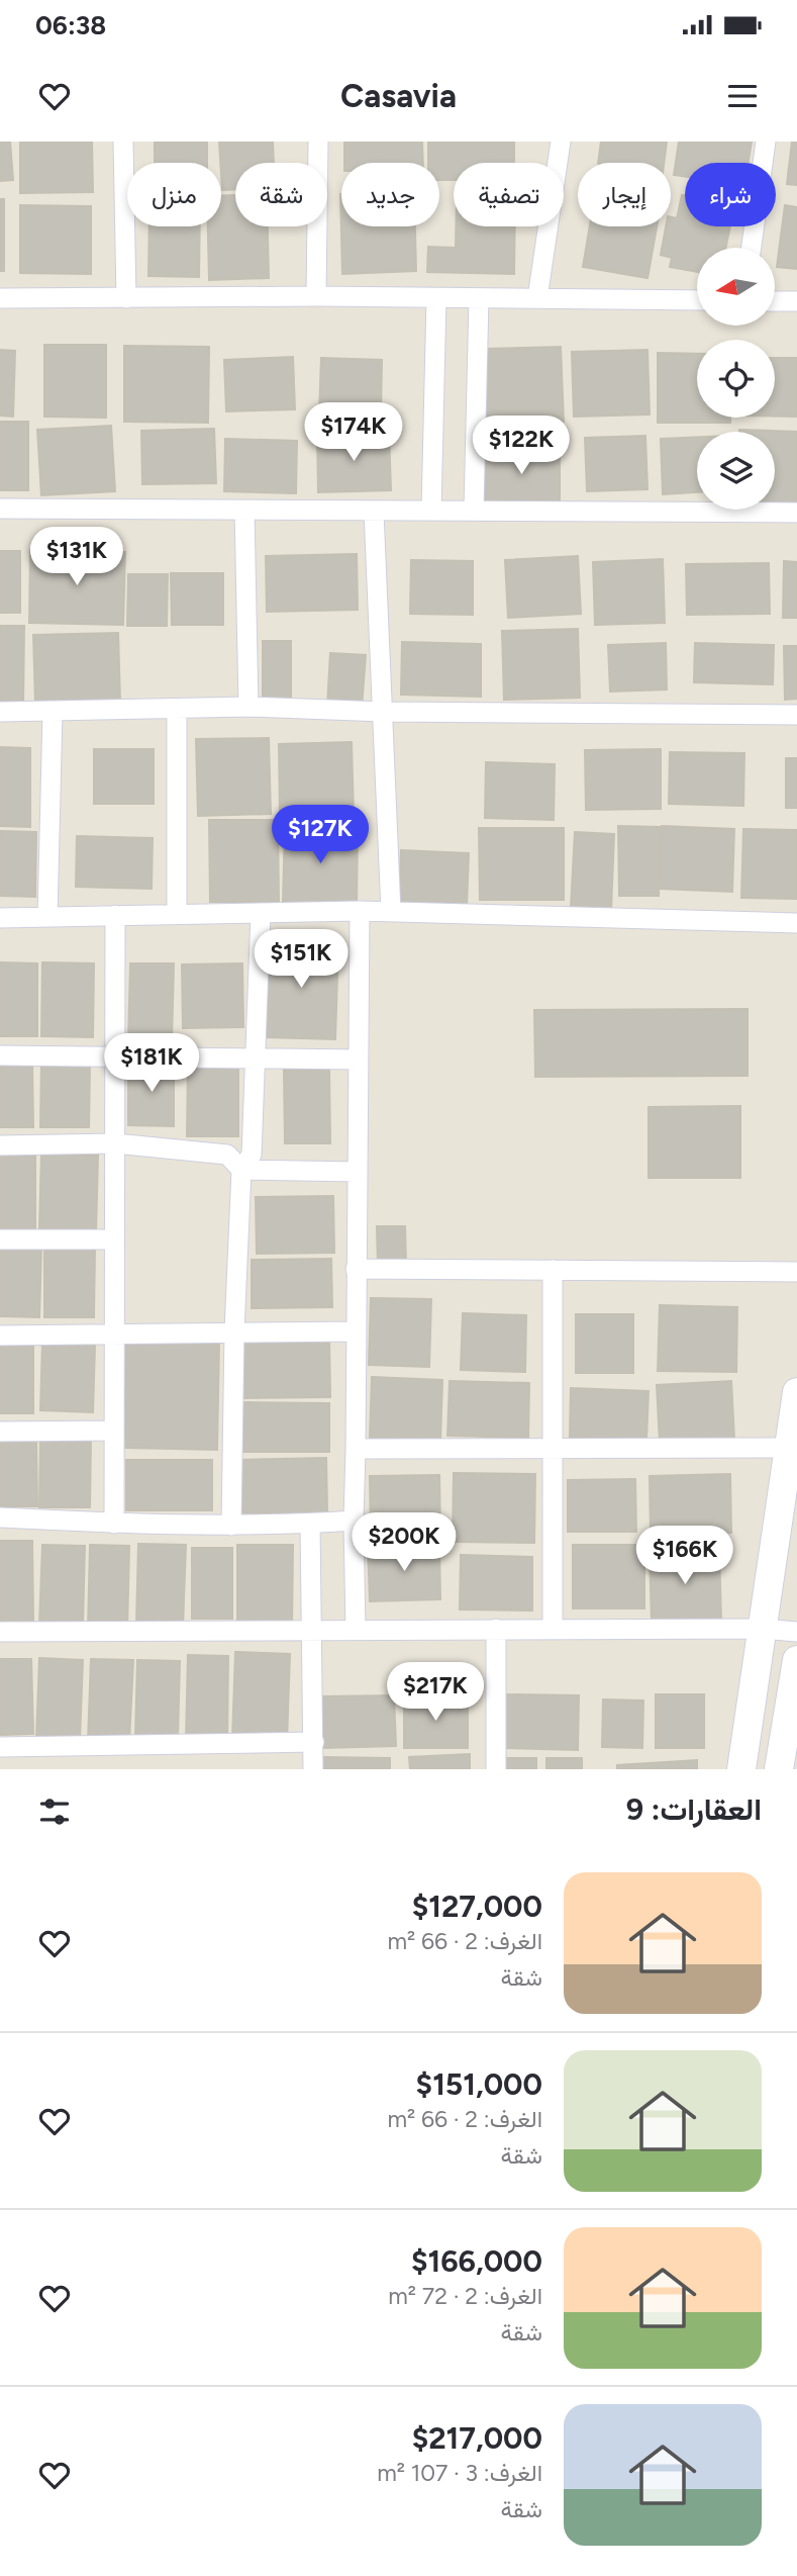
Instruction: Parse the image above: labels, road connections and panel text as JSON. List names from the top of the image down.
{
  "north": "left",
  "page": {
    "status": "06:38",
    "header": "Casavia",
    "chip": [
      "شراء",
      "إيجار",
      "تصفية",
      "جديد",
      "شقة",
      "منزل"
    ],
    "price": [
      "$174K",
      "$122K",
      "$131K",
      "$127K",
      "$151K",
      "$181K",
      "$200K",
      "$166K",
      "$217K"
    ],
    "heading": "العقارات: 9",
    "list": [
      {
        "name": "$127,000",
        "note": "الغرف: 2 · 66 m² · شقة"
      },
      {
        "name": "$151,000",
        "note": "الغرف: 2 · 66 m² · شقة"
      },
      {
        "name": "$166,000",
        "note": "الغرف: 2 · 72 m² · شقة"
      },
      {
        "name": "$217,000",
        "note": "الغرف: 3 · 107 m² · شقة"
      }
    ]
  }
}
